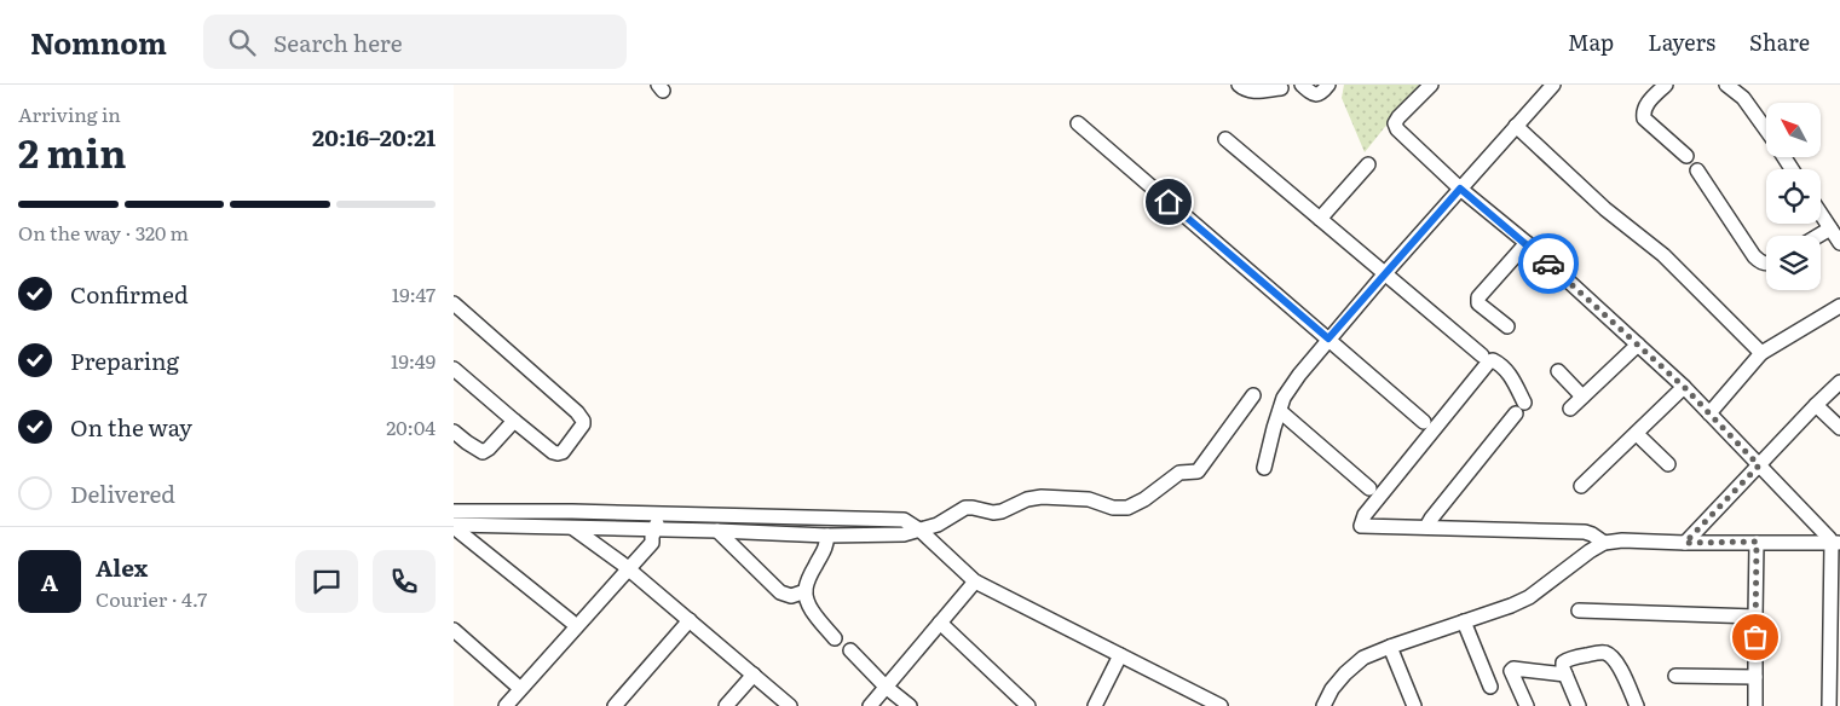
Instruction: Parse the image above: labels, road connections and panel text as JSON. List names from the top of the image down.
{
  "north": "top left",
  "page": {
    "header": "Nomnom",
    "search": "Search here",
    "nav": ["Map", "Layers", "Share"],
    "heading": ["2 min", "Arriving in", "20:16–20:21"],
    "panel": ["Alex", "Courier · 4.7"],
    "bar": "On the way · 320 m",
    "list": [
      ["Confirmed", "19:47"],
      ["Preparing", "19:49"],
      ["On the way", "20:04"],
      "Delivered"
    ],
    "round": "A"
  }
}
